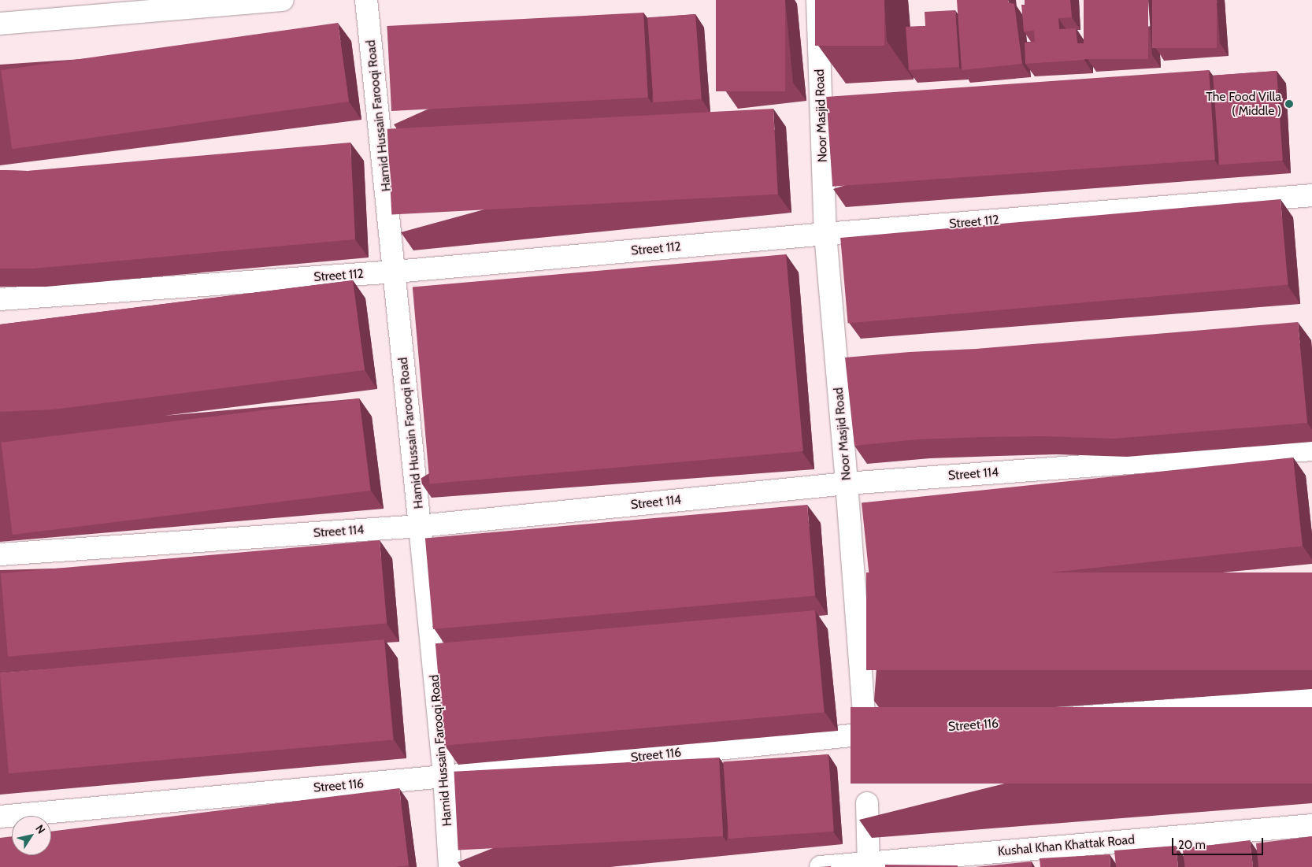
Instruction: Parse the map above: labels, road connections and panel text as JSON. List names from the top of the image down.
{
  "streets": {
    "street": [
      "Hamid Hussain Farooqi Road",
      "Noor Masjid Road",
      "Street 112",
      "Street 114",
      "Street 116",
      "Kushal Khan Khattak Road"
    ]
  },
  "crossings": [
    ["Hamid Hussain Farooqi Road", "Street 112"],
    ["Hamid Hussain Farooqi Road", "Street 114"],
    ["Hamid Hussain Farooqi Road", "Street 116"],
    ["Noor Masjid Road", "Street 112"],
    ["Noor Masjid Road", "Street 114"],
    ["Noor Masjid Road", "Street 116"],
    ["Noor Masjid Road", "Kushal Khan Khattak Road"]
  ],
  "places": ["The Food Villa ( Middle )"],
  "scale_bar": "20 m",
  "north": "top right"
}
